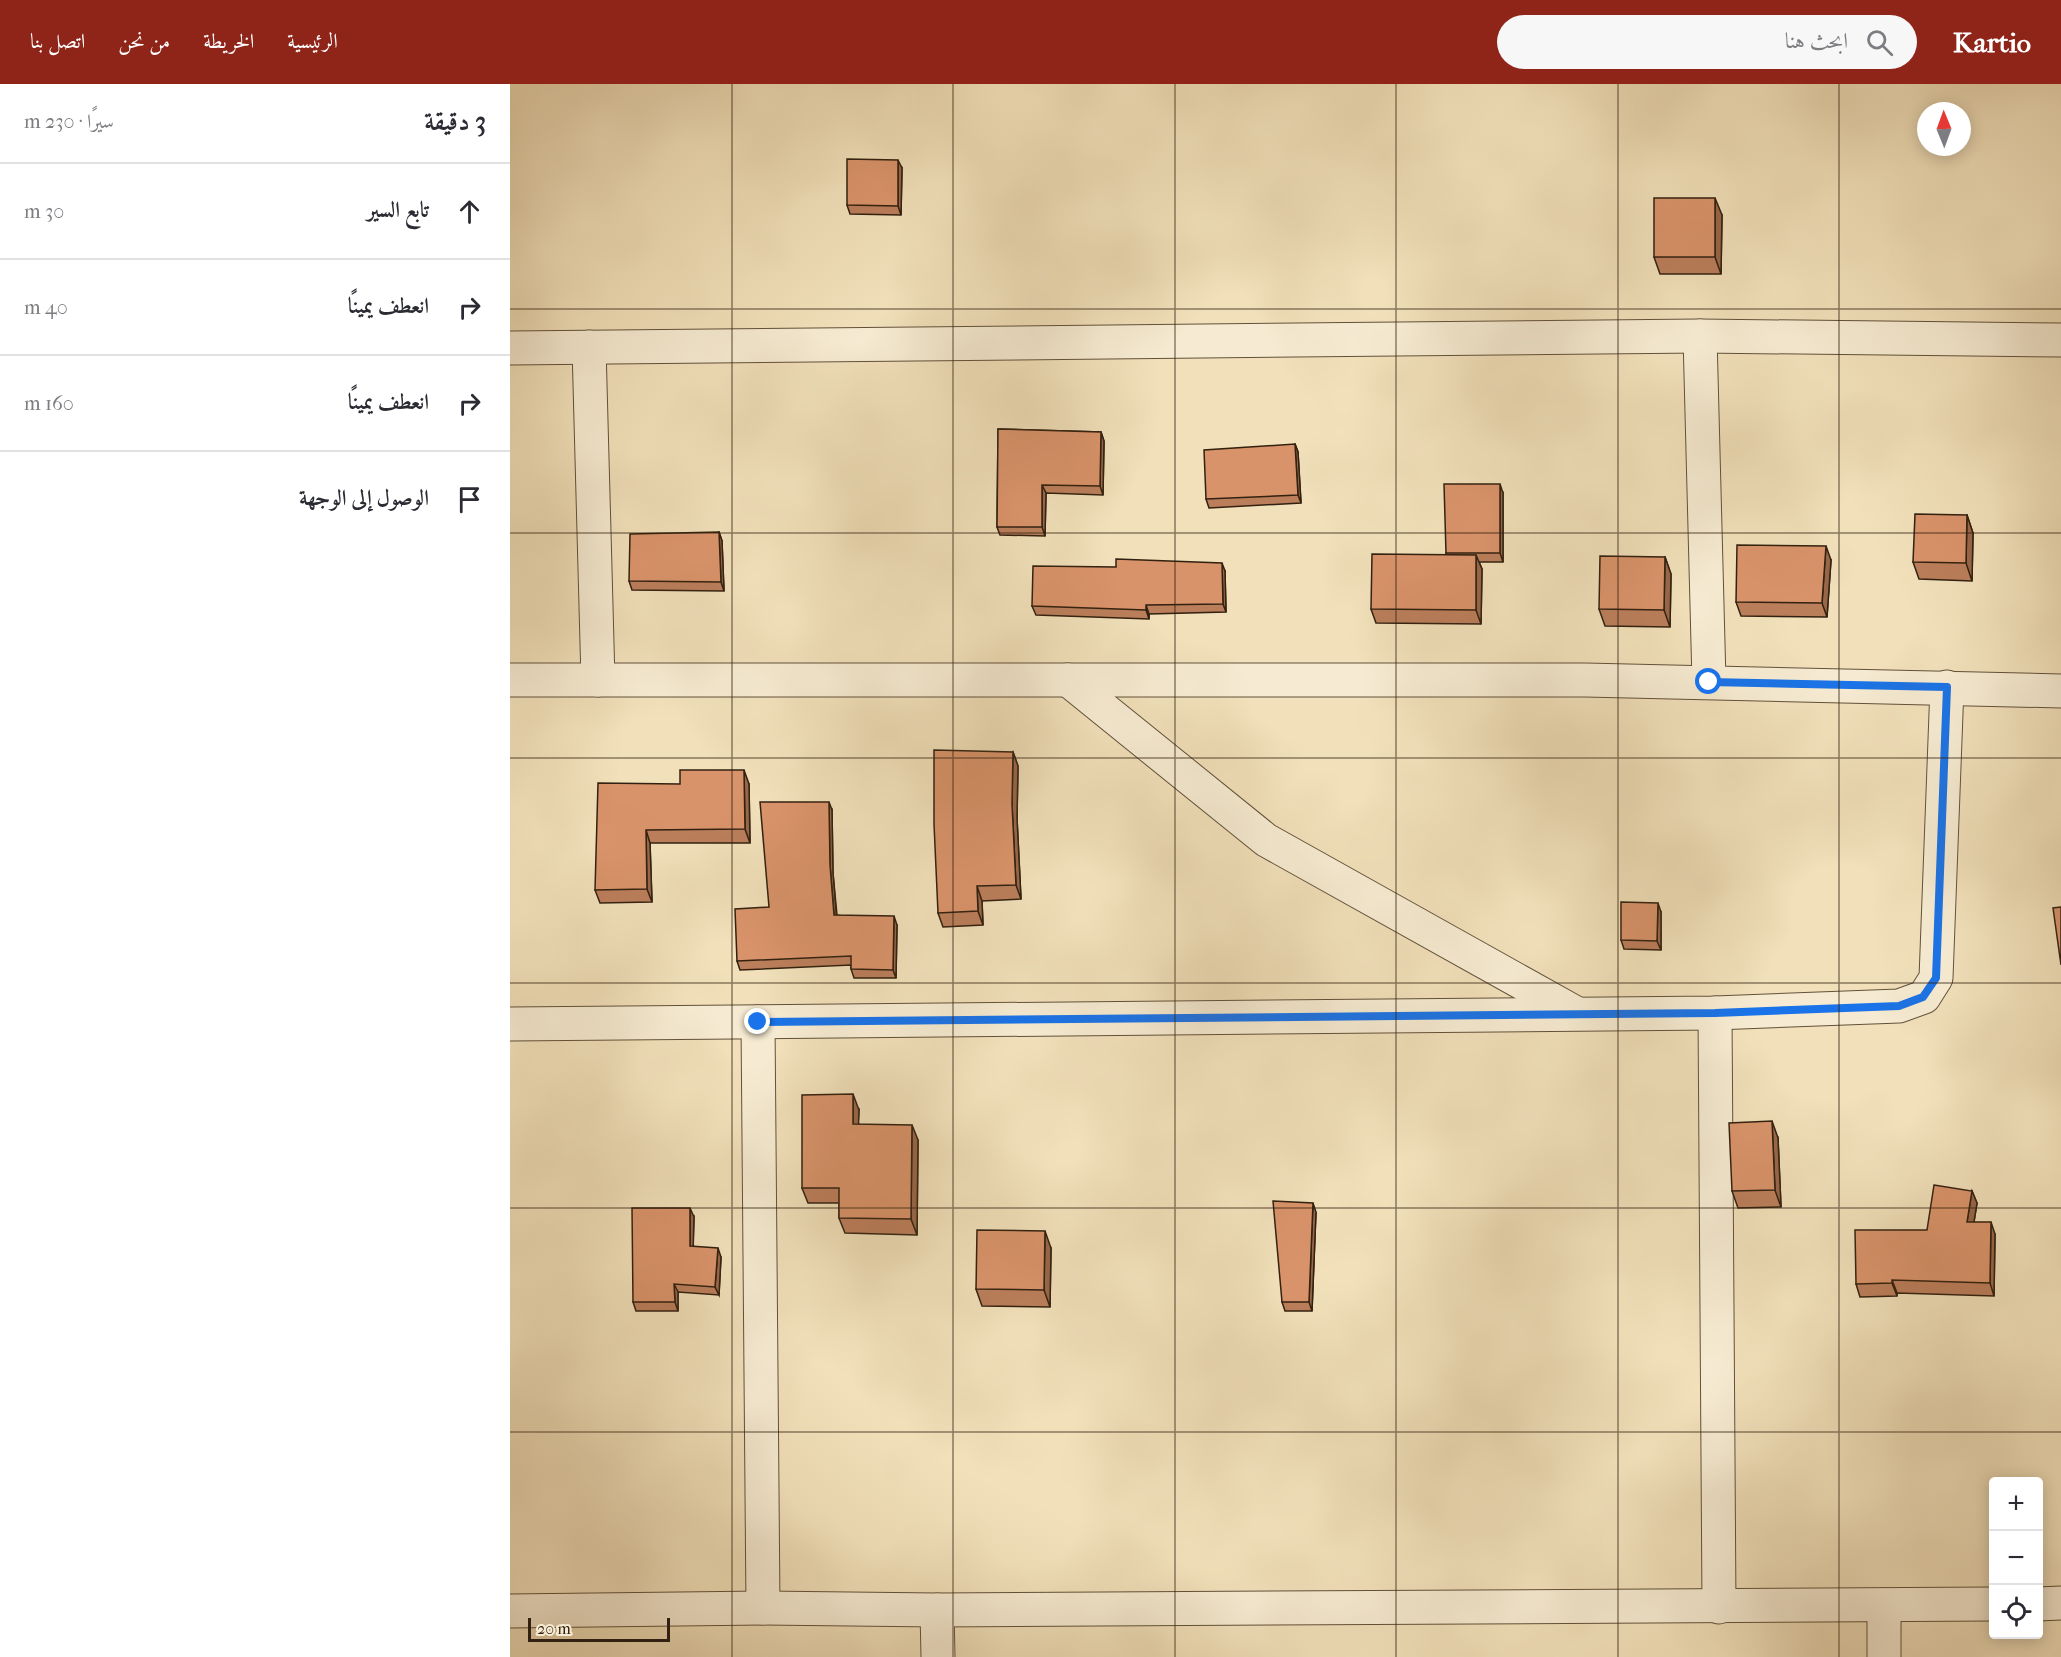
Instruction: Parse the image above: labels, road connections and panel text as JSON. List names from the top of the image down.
{
  "scale_bar": "20 m",
  "north": "top",
  "page": {
    "header": "Kartio",
    "search": "ابحث هنا",
    "nav": [
      "الرئيسية",
      "الخريطة",
      "من نحن",
      "اتصل بنا"
    ],
    "heading": ["3 دقيقة", "سيرًا · 230 m"],
    "list": [
      ["تابع السير", "30 m"],
      ["انعطف يمينًا", "40 m"],
      ["انعطف يمينًا", "160 m"],
      "الوصول إلى الوجهة"
    ],
    "map_buttons": ["+", "−"],
    "scale": "20 m"
  }
}
